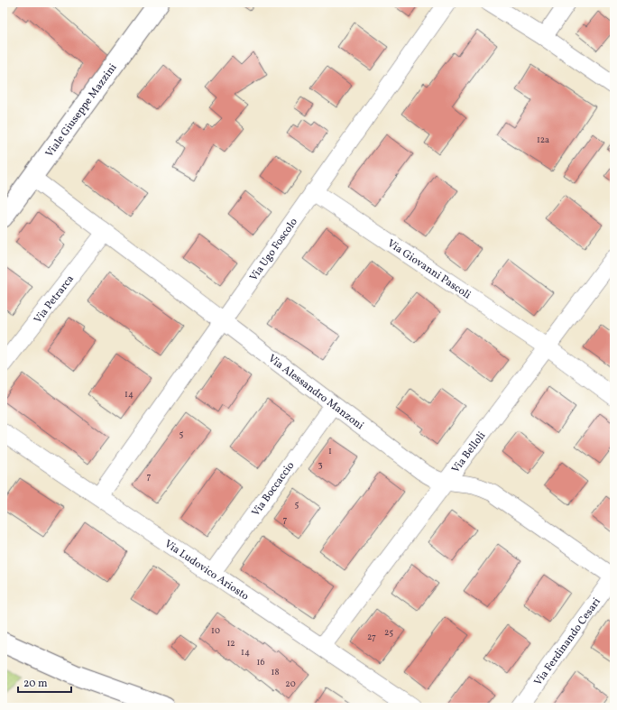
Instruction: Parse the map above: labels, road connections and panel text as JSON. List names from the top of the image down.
{
  "streets": {
    "street": [
      "Viale Giuseppe Mazzini",
      "Via Ugo Foscolo",
      "Via Giovanni Pascoli",
      "Via Petrarca",
      "Via Alessandro Manzoni",
      "Via Belloli",
      "Via Boccaccio",
      "Via Ludovico Ariosto",
      "Via Ferdinando Cesari"
    ]
  },
  "crossings": [
    ["Viale Giuseppe Mazzini", "Via Alessandro Manzoni"],
    ["Via Ugo Foscolo", "Via Giovanni Pascoli"],
    ["Via Ugo Foscolo", "Via Alessandro Manzoni"],
    ["Via Ugo Foscolo", "Via Ludovico Ariosto"],
    ["Via Giovanni Pascoli", "Via Belloli"],
    ["Via Petrarca", "Via Alessandro Manzoni"],
    ["Via Alessandro Manzoni", "Via Belloli"],
    ["Via Alessandro Manzoni", "Via Boccaccio"],
    ["Via Alessandro Manzoni", "Via Ferdinando Cesari"],
    ["Via Belloli", "Via Ludovico Ariosto"],
    ["Via Boccaccio", "Via Ludovico Ariosto"]
  ],
  "house_numbers": [
    "12a",
    "14",
    "5",
    "1",
    "3",
    "7",
    "5",
    "7",
    "10",
    "25",
    "27",
    "12",
    "14",
    "16",
    "18",
    "20"
  ],
  "scale_bar": "20 m"
}
